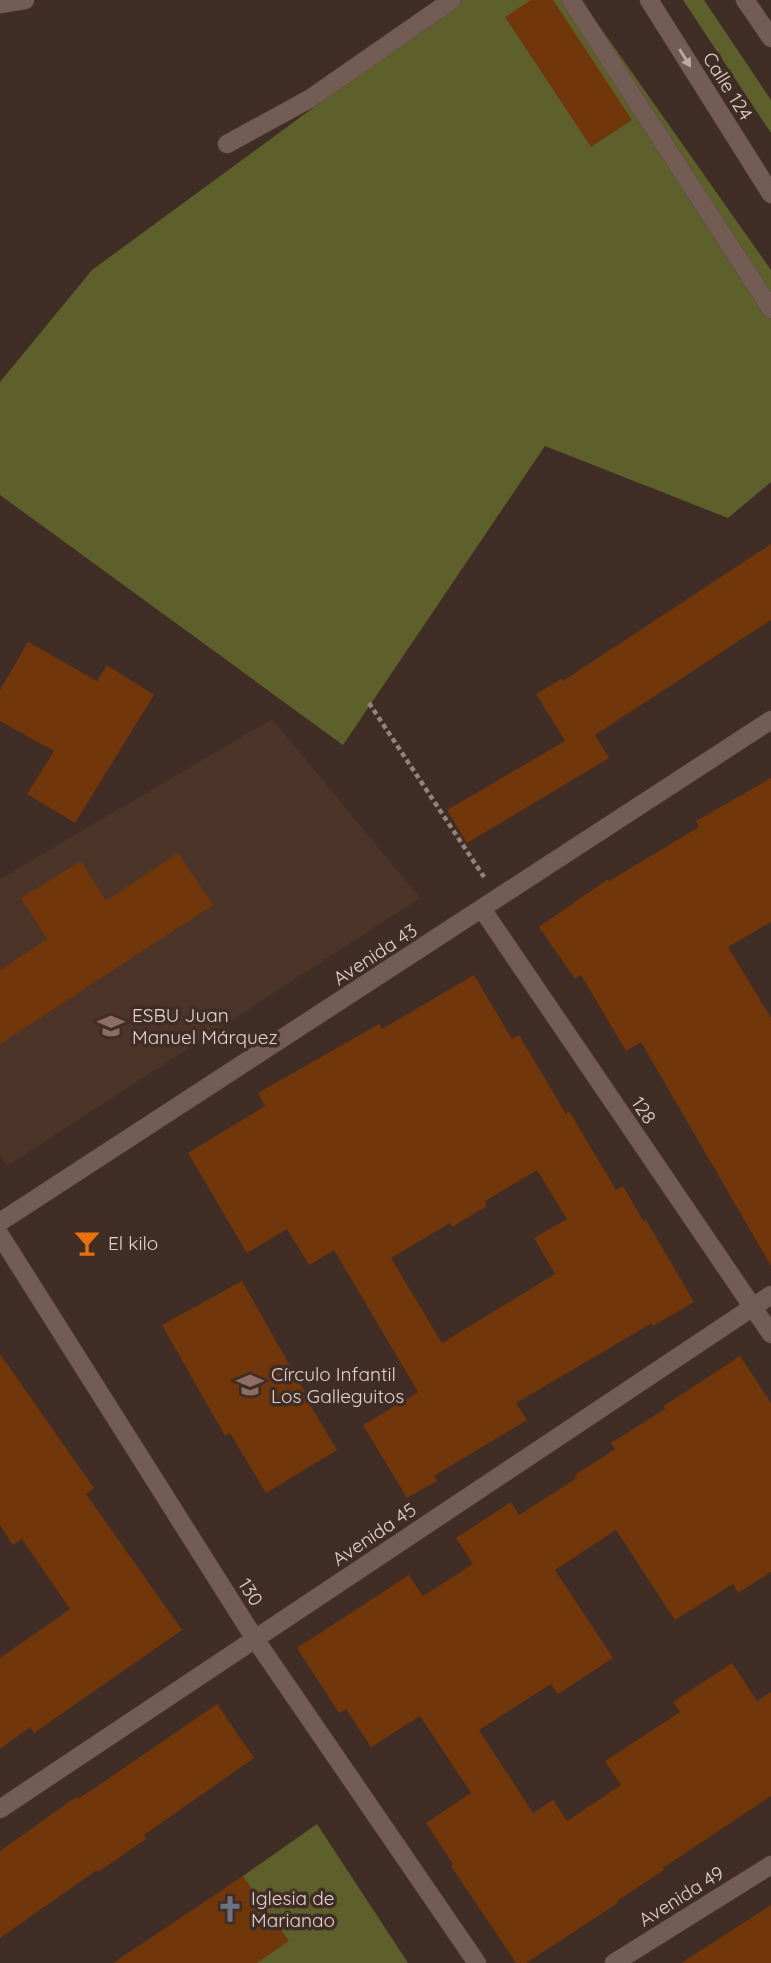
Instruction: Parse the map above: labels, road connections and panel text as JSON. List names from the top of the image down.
{
  "streets": {
    "street": [
      "Calle 124",
      "Avenida 43",
      "128",
      "Avenida 45",
      "130",
      "Avenida 49"
    ]
  },
  "crossings": [
    ["Avenida 43", "128"],
    ["128", "Avenida 45"],
    ["Avenida 45", "130"]
  ],
  "places": {
    "school or university": ["ESBU Juan Manuel Márquez", "Círculo Infantil Los Galleguitos"],
    "bar": ["El kilo"],
    "church": ["Iglesia de Marianao"]
  }
}
